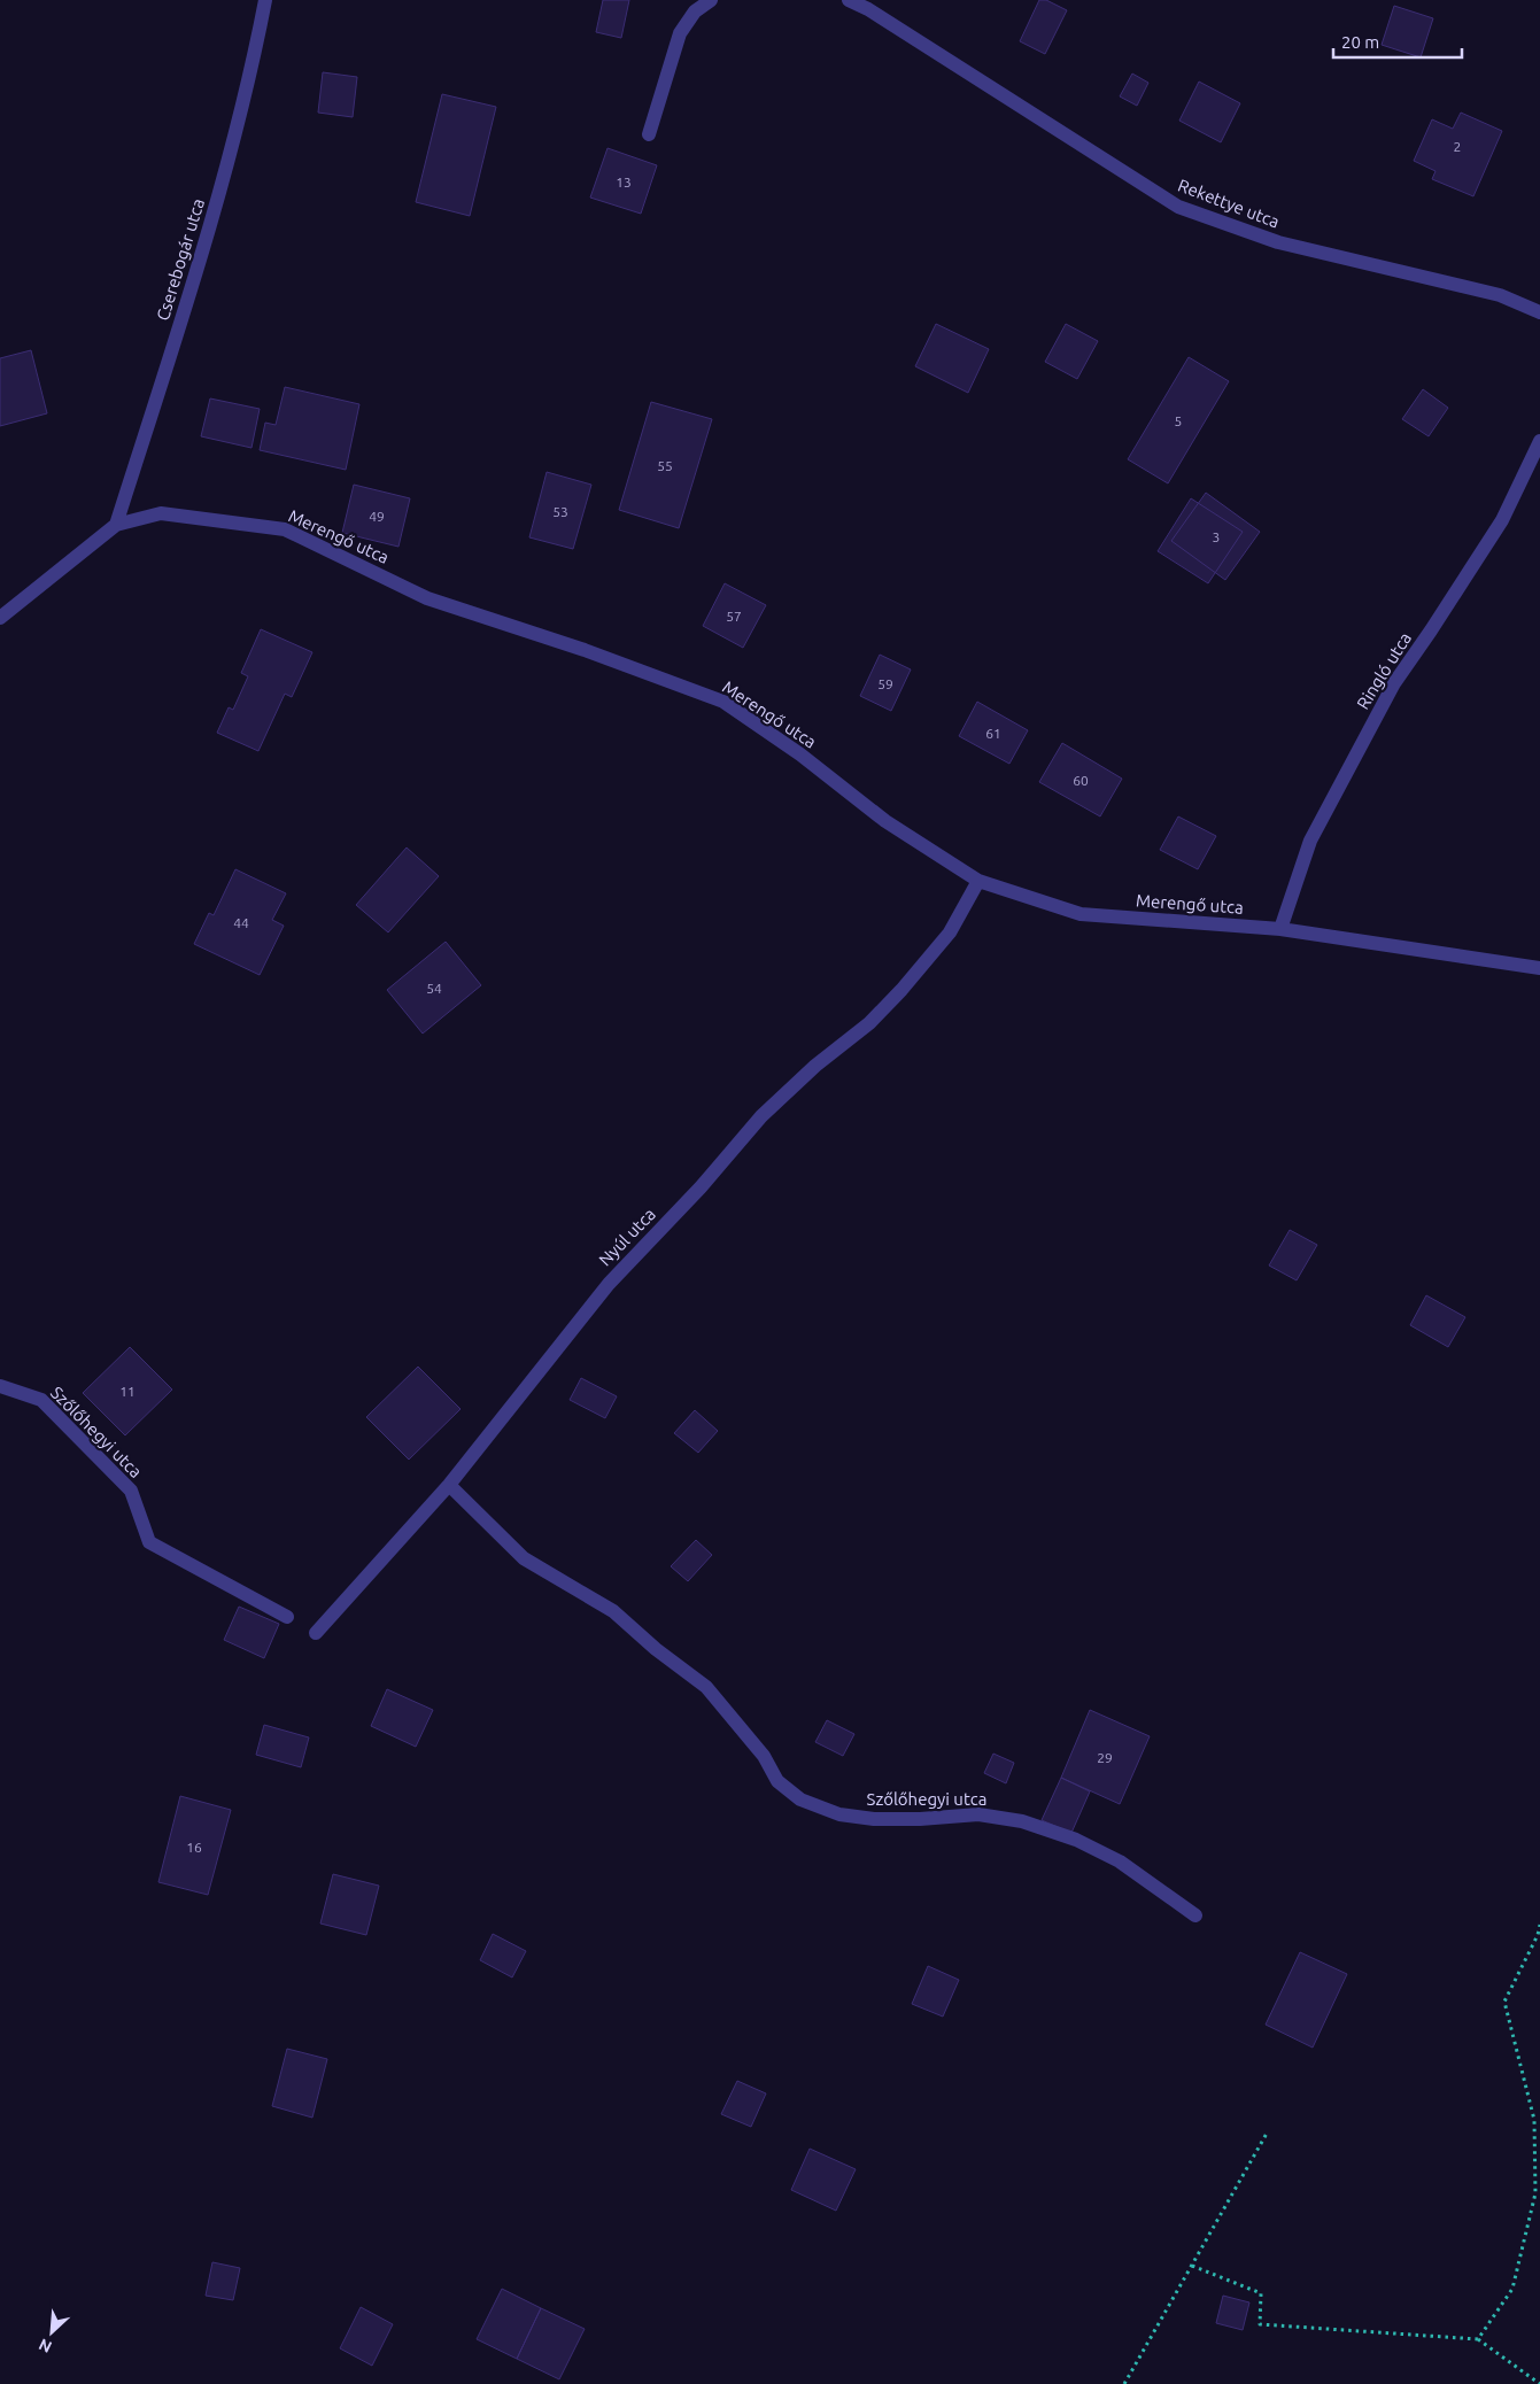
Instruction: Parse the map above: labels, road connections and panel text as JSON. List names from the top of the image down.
{
  "streets": {
    "street": [
      "Rekettye utca",
      "Cserebogár utca",
      "Merengő utca",
      "Ringló utca",
      "Nyúl utca",
      "Szőlőhegyi utca"
    ]
  },
  "crossings": [
    ["Cserebogár utca", "Merengő utca"],
    ["Merengő utca", "Ringló utca"],
    ["Merengő utca", "Nyúl utca"],
    ["Nyúl utca", "Szőlőhegyi utca"]
  ],
  "house_numbers": [
    "2",
    "13",
    "5",
    "55",
    "53",
    "49",
    "3",
    "57",
    "59",
    "61",
    "60",
    "44",
    "54",
    "11",
    "29",
    "16"
  ],
  "scale_bar": "20 m",
  "north": "bottom left"
}
